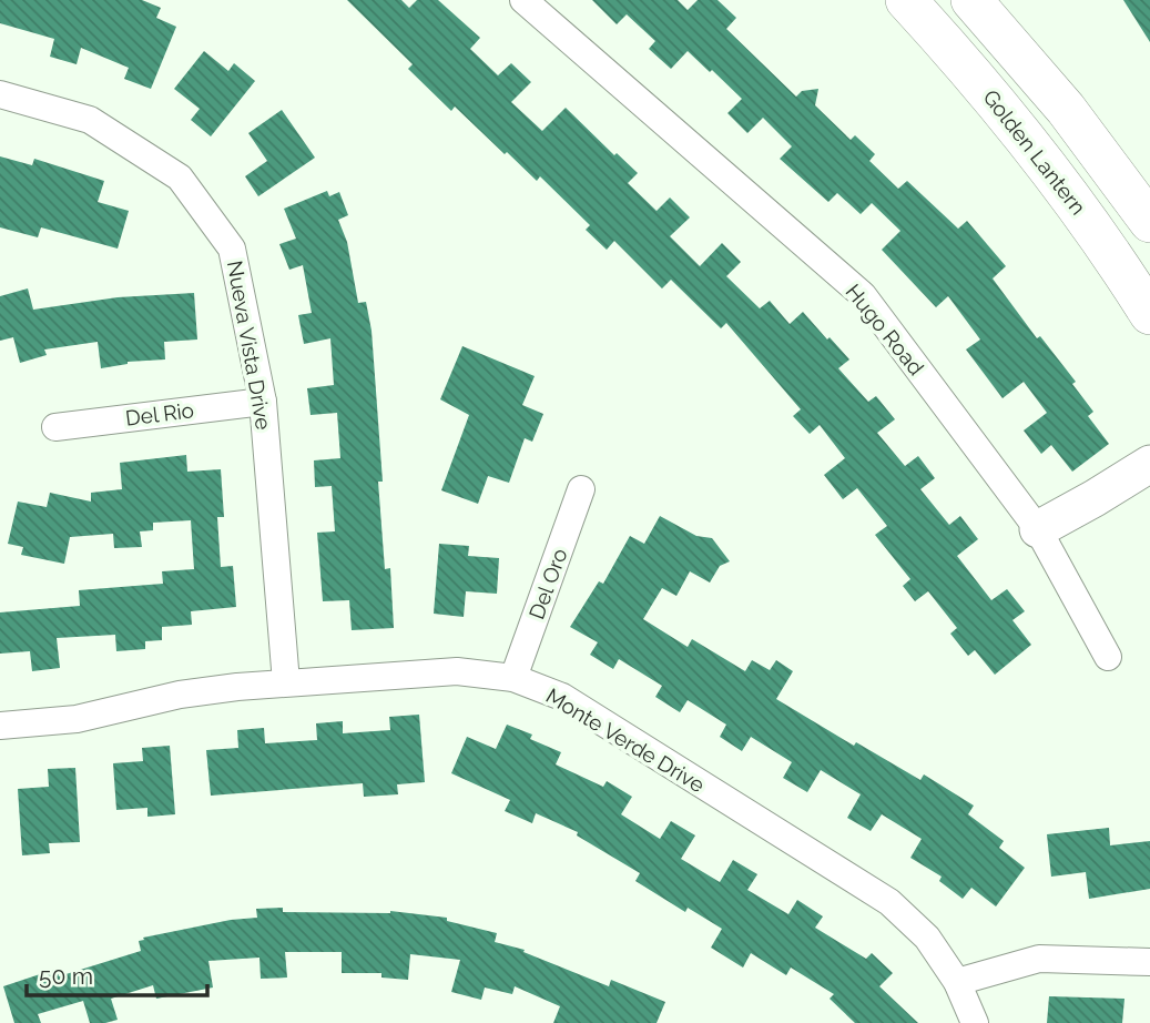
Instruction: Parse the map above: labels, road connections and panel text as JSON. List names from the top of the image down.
{
  "streets": {
    "main road": ["Golden Lantern"],
    "street": [
      "Hugo Road",
      "Nueva Vista Drive",
      "Del Rio",
      "Del Oro",
      "Monte Verde Drive"
    ]
  },
  "crossings": [
    ["Nueva Vista Drive", "Del Rio"],
    ["Nueva Vista Drive", "Monte Verde Drive"],
    ["Del Oro", "Monte Verde Drive"]
  ],
  "scale_bar": "50 m"
}
